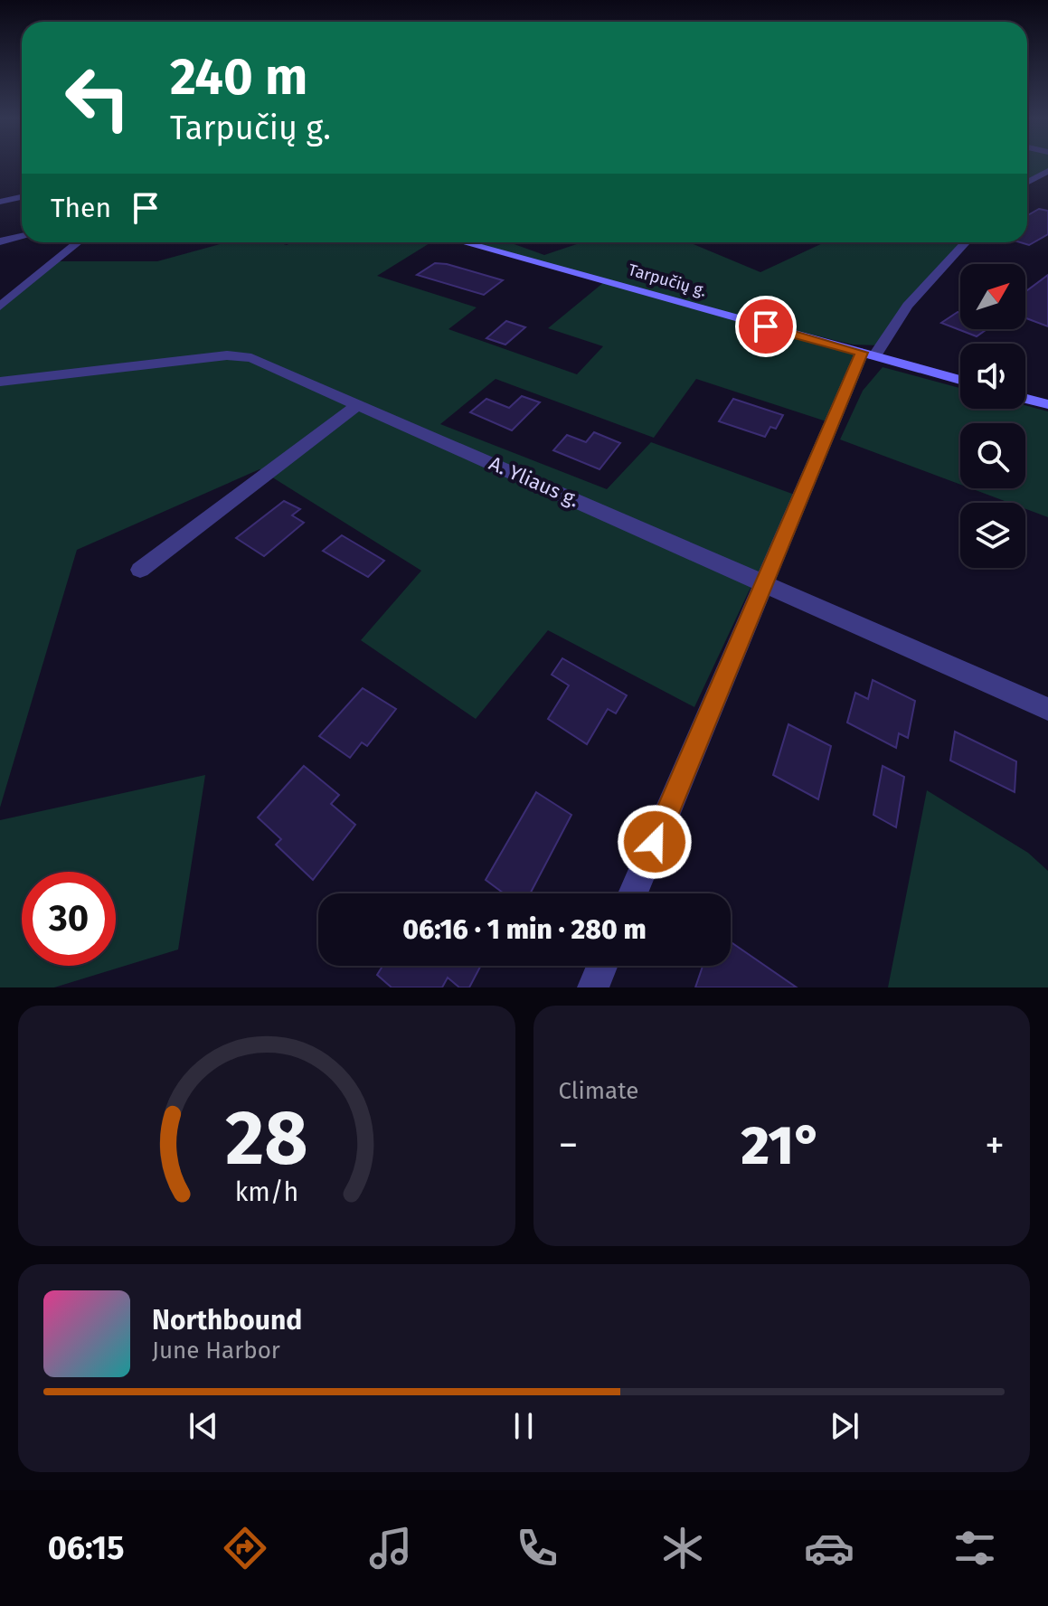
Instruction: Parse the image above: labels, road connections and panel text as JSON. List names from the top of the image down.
{
  "streets": {
    "main road": ["Tarpučių g."],
    "street": ["A. Yliaus g."]
  },
  "north": "top right",
  "page": {
    "turn": ["240 m", "Tarpučių g."],
    "then": "Then",
    "limit": "30",
    "trip": "06:16 · 1 min · 280 m",
    "tile": "Climate",
    "heat": ["−", "21°", "+"],
    "song": ["Northbound", "June Harbor"],
    "tabs": "06:15",
    "gauge": ["28", "km/h"]
  }
}
